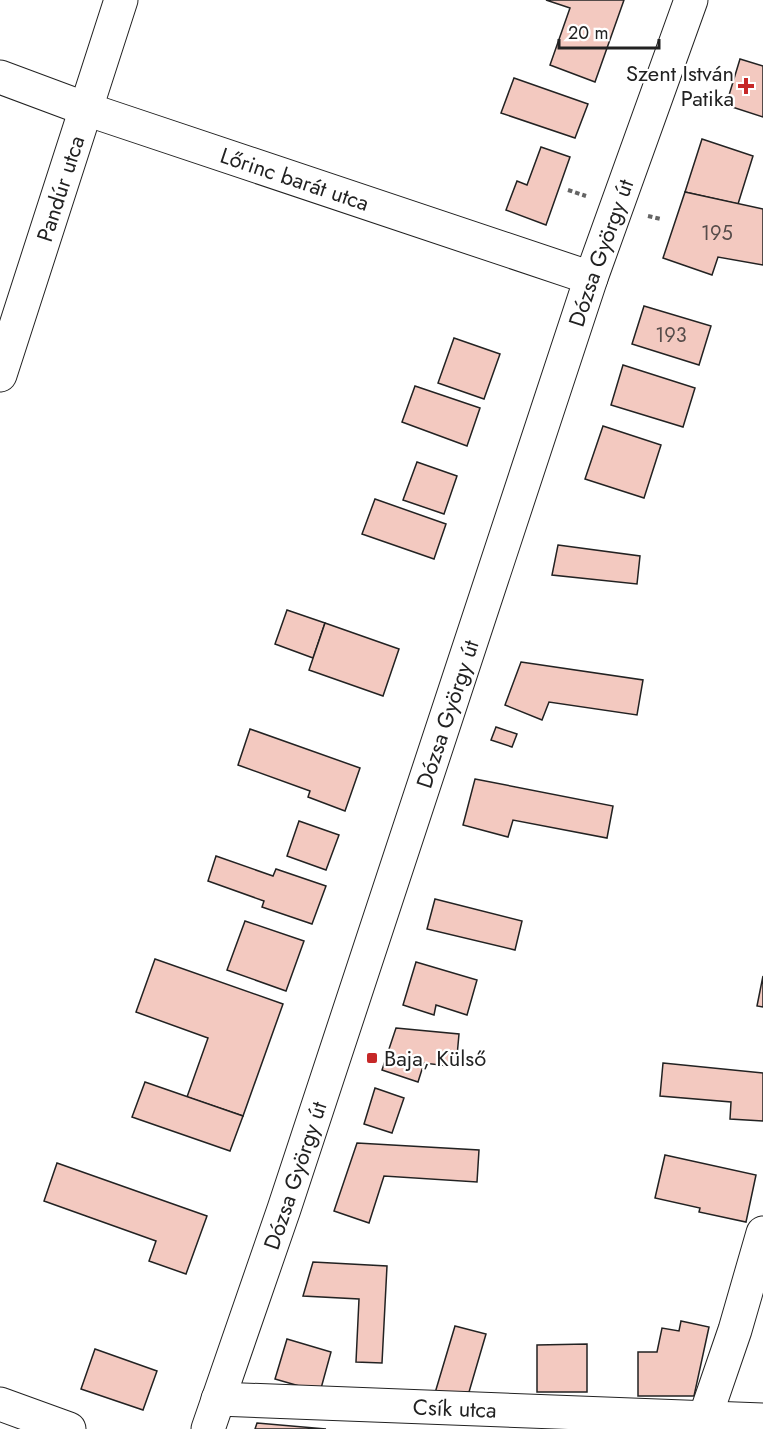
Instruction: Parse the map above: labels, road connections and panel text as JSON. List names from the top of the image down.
{
  "streets": {
    "street": [
      "Lőrinc barát utca",
      "Pandúr utca",
      "Dózsa György út",
      "Csík utca"
    ]
  },
  "crossings": [
    ["Lőrinc barát utca", "Pandúr utca"],
    ["Lőrinc barát utca", "Dózsa György út"],
    ["Dózsa György út", "Csík utca"]
  ],
  "places": {
    "health": ["Szent István Patika"],
    "transit": ["Baja, Külső"]
  },
  "house_numbers": ["195", "193"],
  "scale_bar": "20 m"
}
